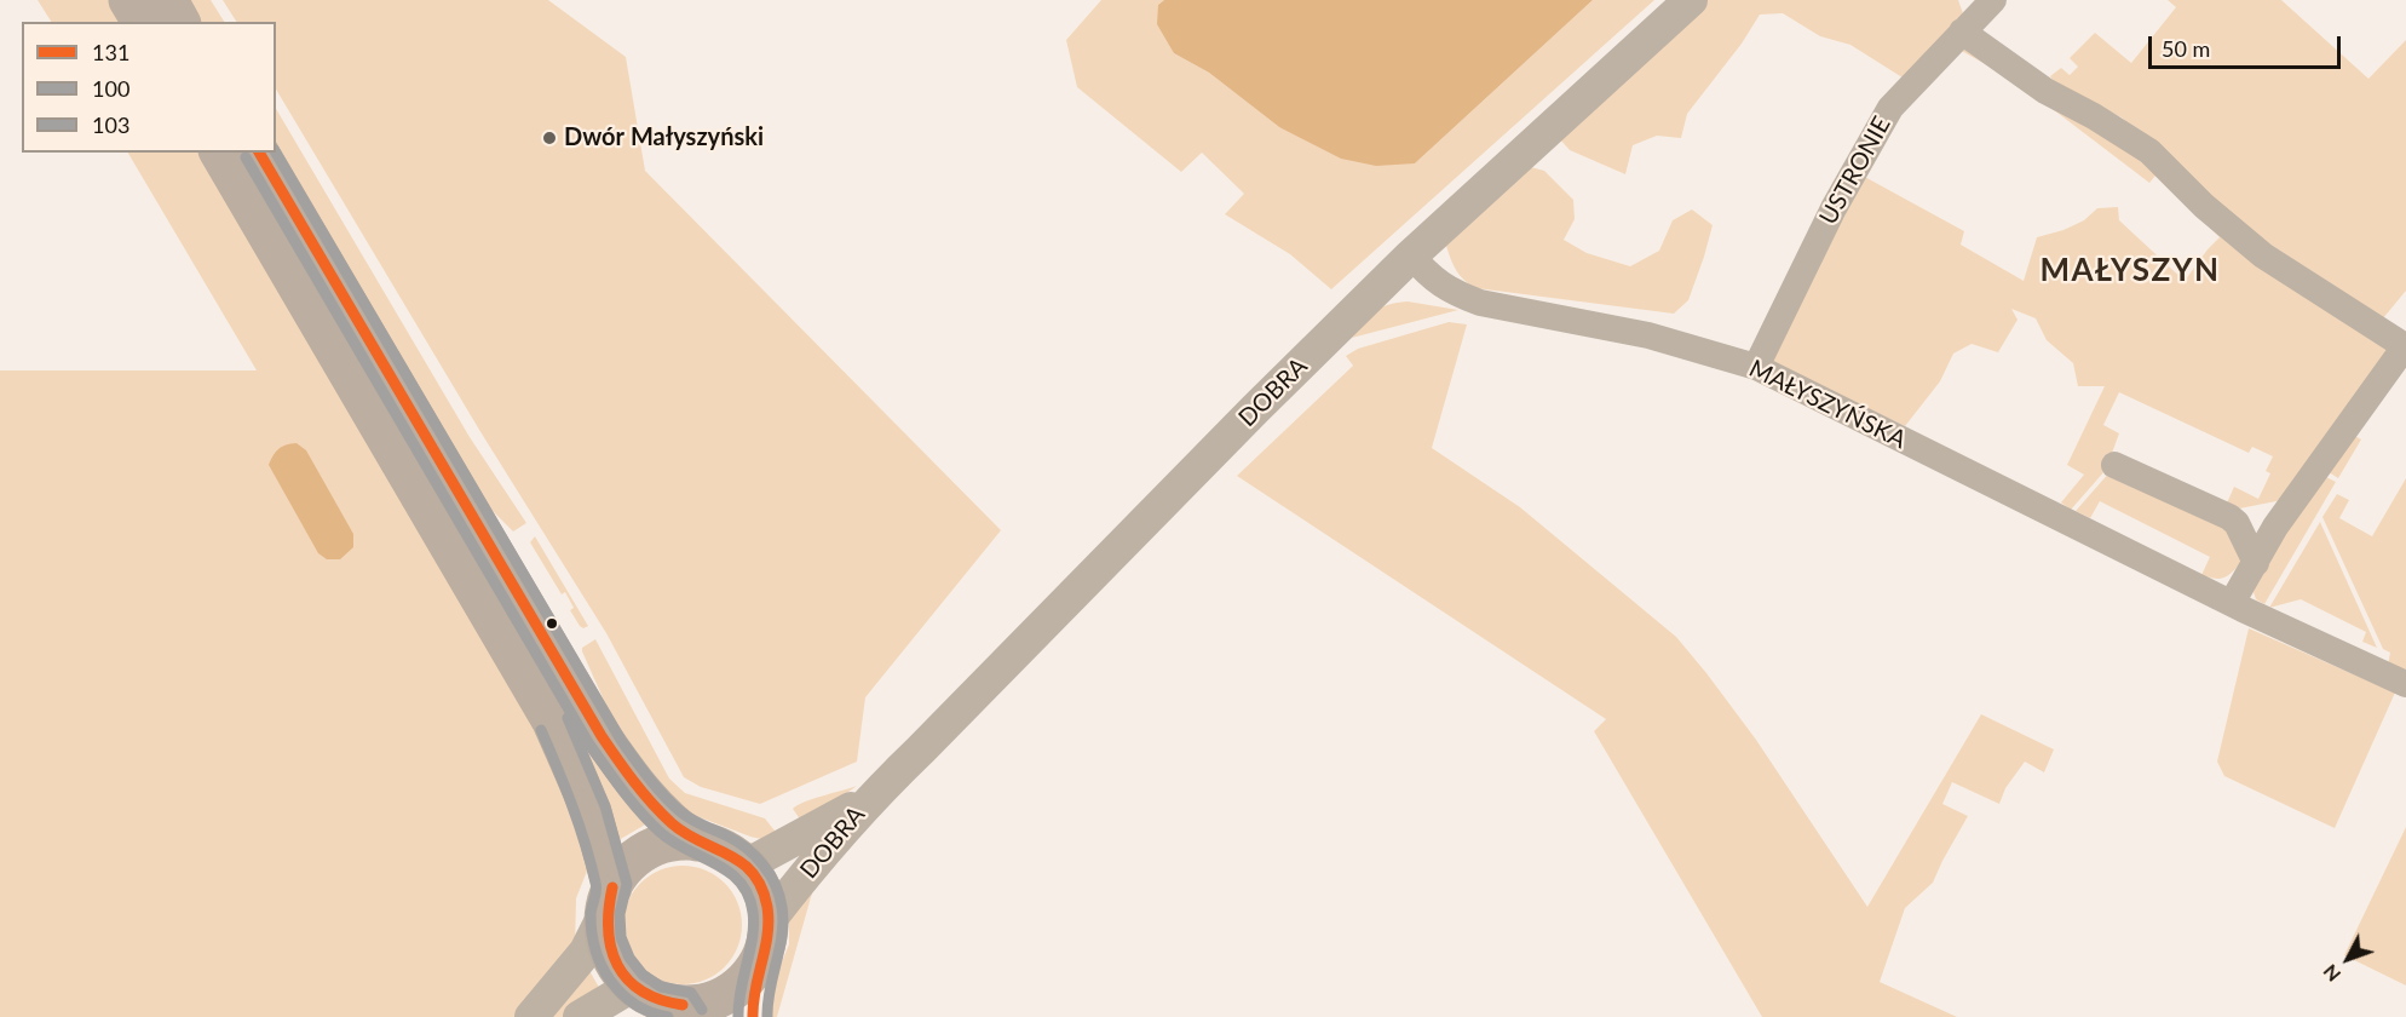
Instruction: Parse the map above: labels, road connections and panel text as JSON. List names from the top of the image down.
{
  "streets": {
    "street": ["USTRONIE", "DOBRA", "MAŁYSZYŃSKA"]
  },
  "crossings": [
    ["USTRONIE", "MAŁYSZYŃSKA"],
    ["DOBRA", "MAŁYSZYŃSKA"]
  ],
  "districts": ["MAŁYSZYN"],
  "places": ["Dwór Małyszyński"],
  "lines": ["transit line 131", "transit line 103", "transit line 100"],
  "legend": ["131", "100", "103"],
  "scale_bar": "50 m",
  "north": "bottom left"
}
